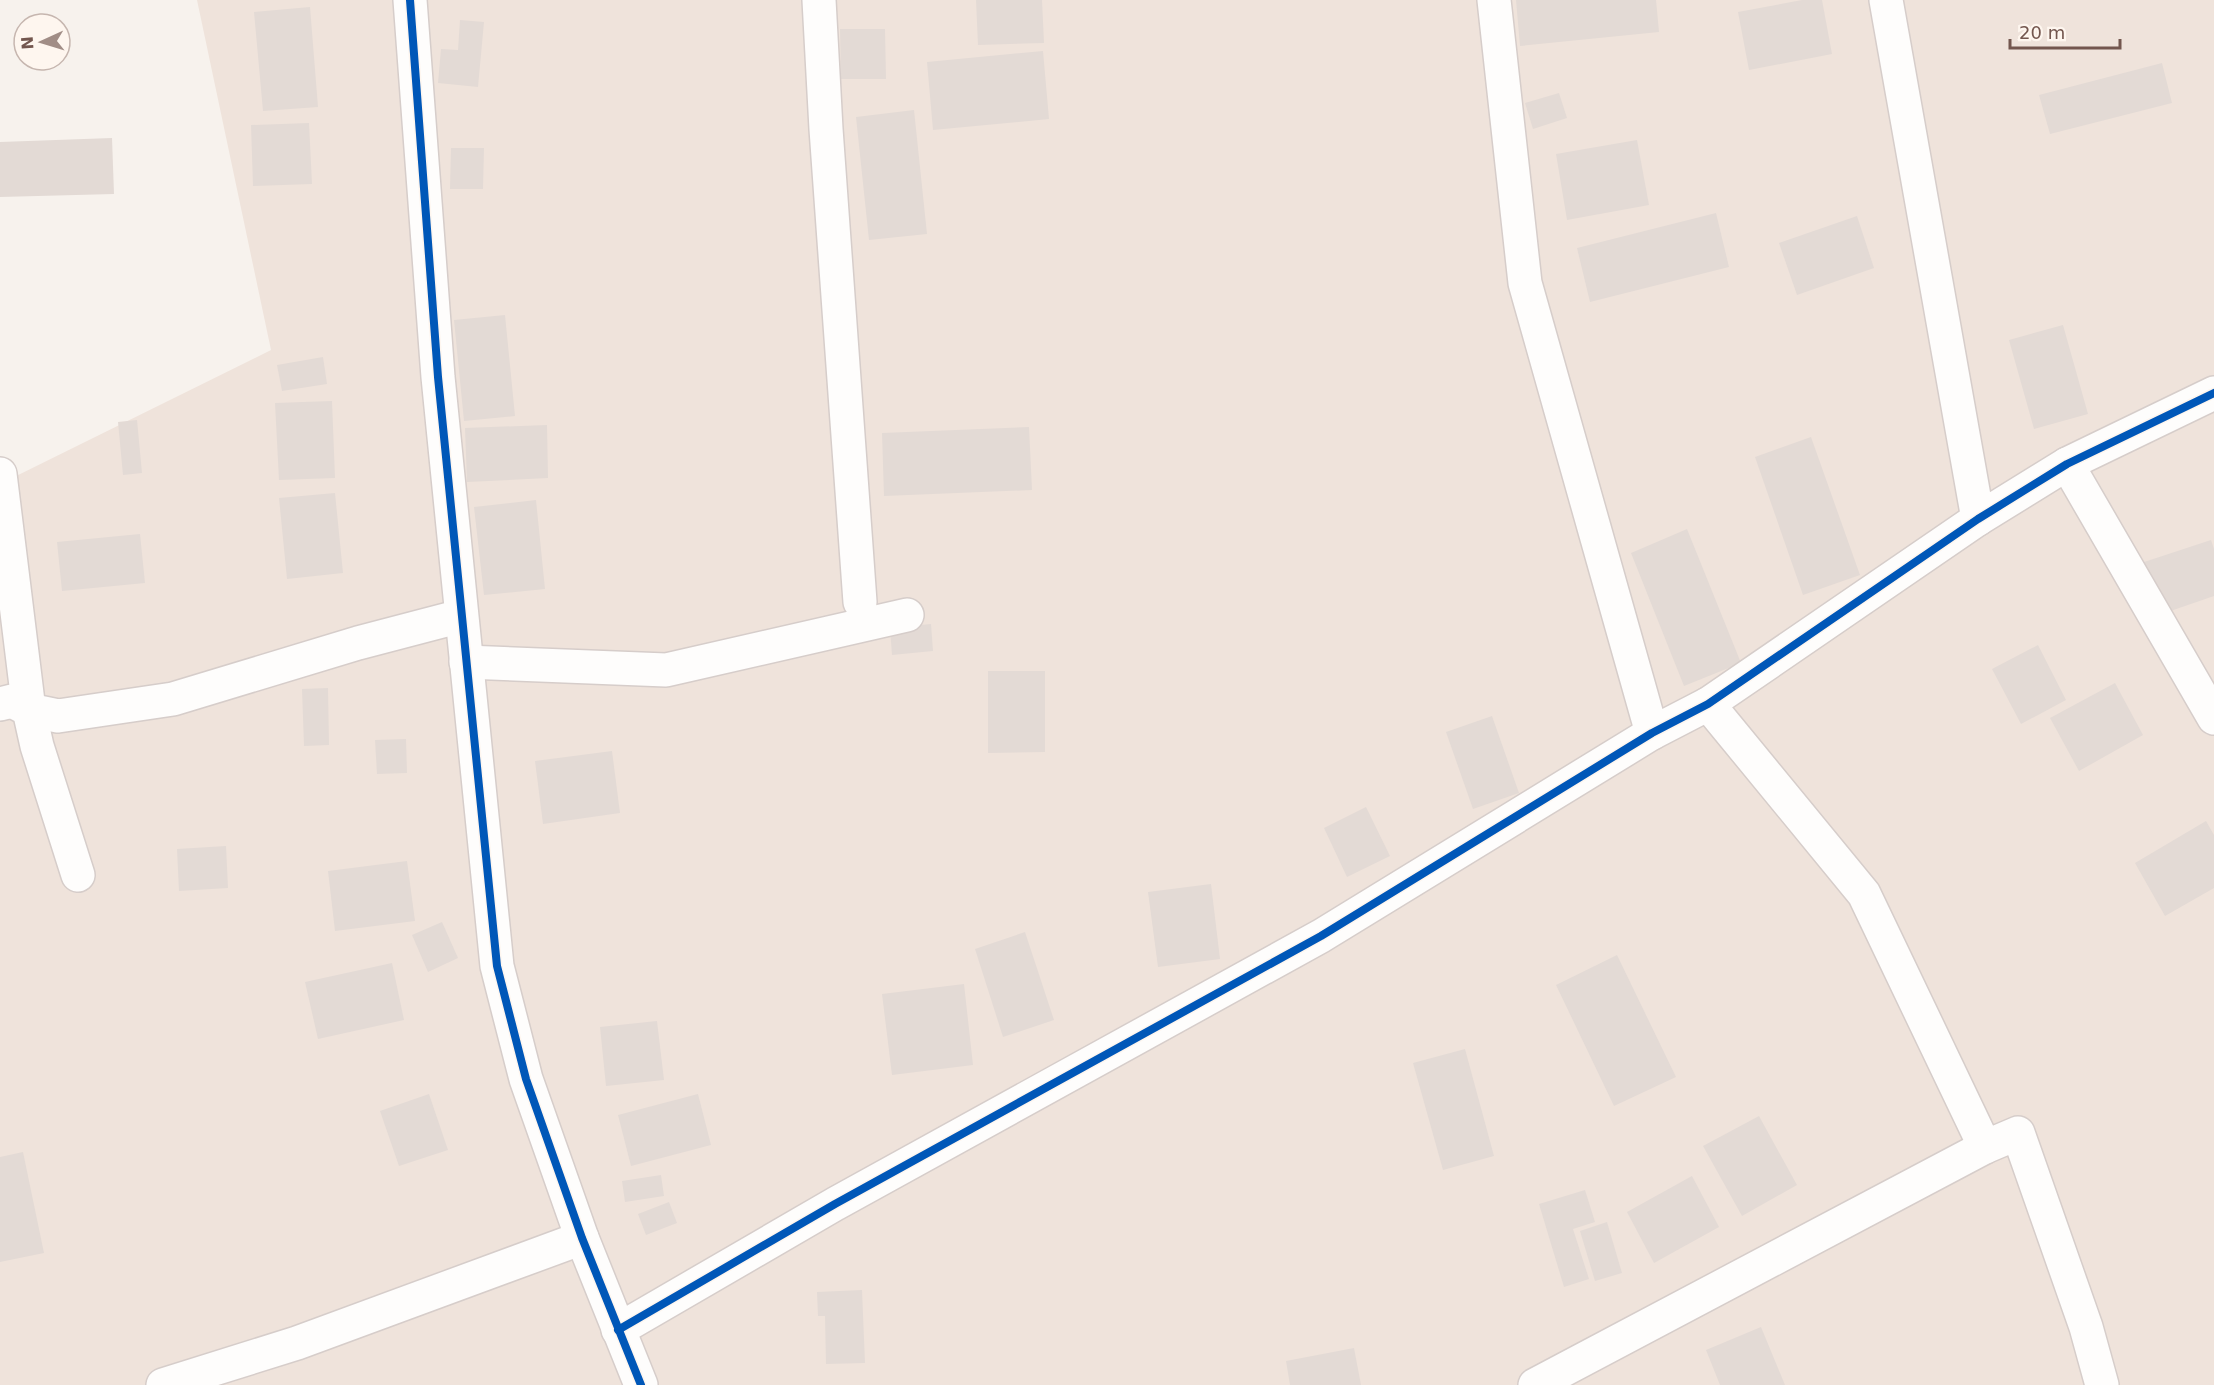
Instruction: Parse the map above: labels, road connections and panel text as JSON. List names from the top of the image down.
{
  "scale_bar": "20 m",
  "north": "left"
}
